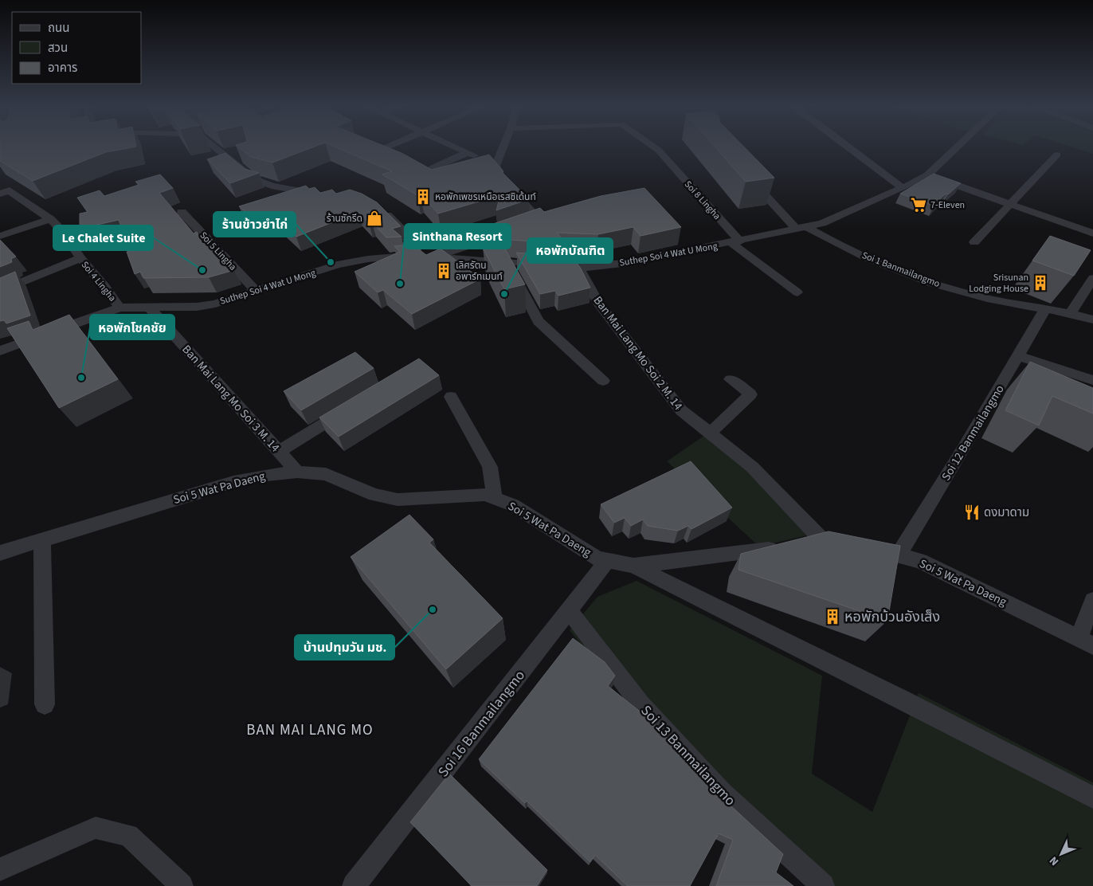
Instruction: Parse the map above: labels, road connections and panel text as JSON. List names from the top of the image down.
{
  "streets": {
    "street": [
      "Soi 8 Lingha",
      "Soi 5 Lingha",
      "Suthep Soi 4 Wat U Mong",
      "Soi 1 Banmailangmo",
      "Soi 4 Lingha",
      "Ban Mai Lang Mo Soi 2 M. 14",
      "Ban Mai Lang Mo Soi 3 M. 14",
      "Soi 12 Banmailangmo",
      "Soi 5 Wat Pa Daeng",
      "Soi 16 Banmailangmo",
      "Soi 13 Banmailangmo"
    ]
  },
  "crossings": [
    ["Soi 8 Lingha", "Suthep Soi 4 Wat U Mong"],
    ["Soi 5 Lingha", "Suthep Soi 4 Wat U Mong"],
    ["Suthep Soi 4 Wat U Mong", "Soi 1 Banmailangmo"],
    ["Suthep Soi 4 Wat U Mong", "Soi 4 Lingha"],
    ["Suthep Soi 4 Wat U Mong", "Ban Mai Lang Mo Soi 2 M. 14"],
    ["Suthep Soi 4 Wat U Mong", "Ban Mai Lang Mo Soi 3 M. 14"],
    ["Soi 1 Banmailangmo", "Soi 12 Banmailangmo"],
    ["Ban Mai Lang Mo Soi 3 M. 14", "Soi 5 Wat Pa Daeng"],
    ["Soi 12 Banmailangmo", "Soi 5 Wat Pa Daeng"],
    ["Soi 5 Wat Pa Daeng", "Soi 16 Banmailangmo"],
    ["Soi 16 Banmailangmo", "Soi 13 Banmailangmo"]
  ],
  "districts": ["BAN MAI LANG MO"],
  "places": {
    "building": [
      "หอพักเพชรเหนือเรสซิเด้นท์",
      "เลิศรัตน อพาร์ทเมนท์",
      "Srisunan Lodging House",
      "หอพักบ้วนอังเส็ง"
    ],
    "supermarket": ["7-Eleven"],
    "shop": ["ร้านซักรีด"],
    "other": [
      "ร้านข้าวยำไก่",
      "Le Chalet Suite",
      "Sinthana Resort",
      "หอพักบัณฑิต",
      "หอพักโชคชัย",
      "บ้านปทุมวัน มช."
    ],
    "restaurant": ["ดงมาดาม"]
  },
  "legend": ["ถนน", "สวน", "อาคาร"],
  "north": "bottom left"
}
